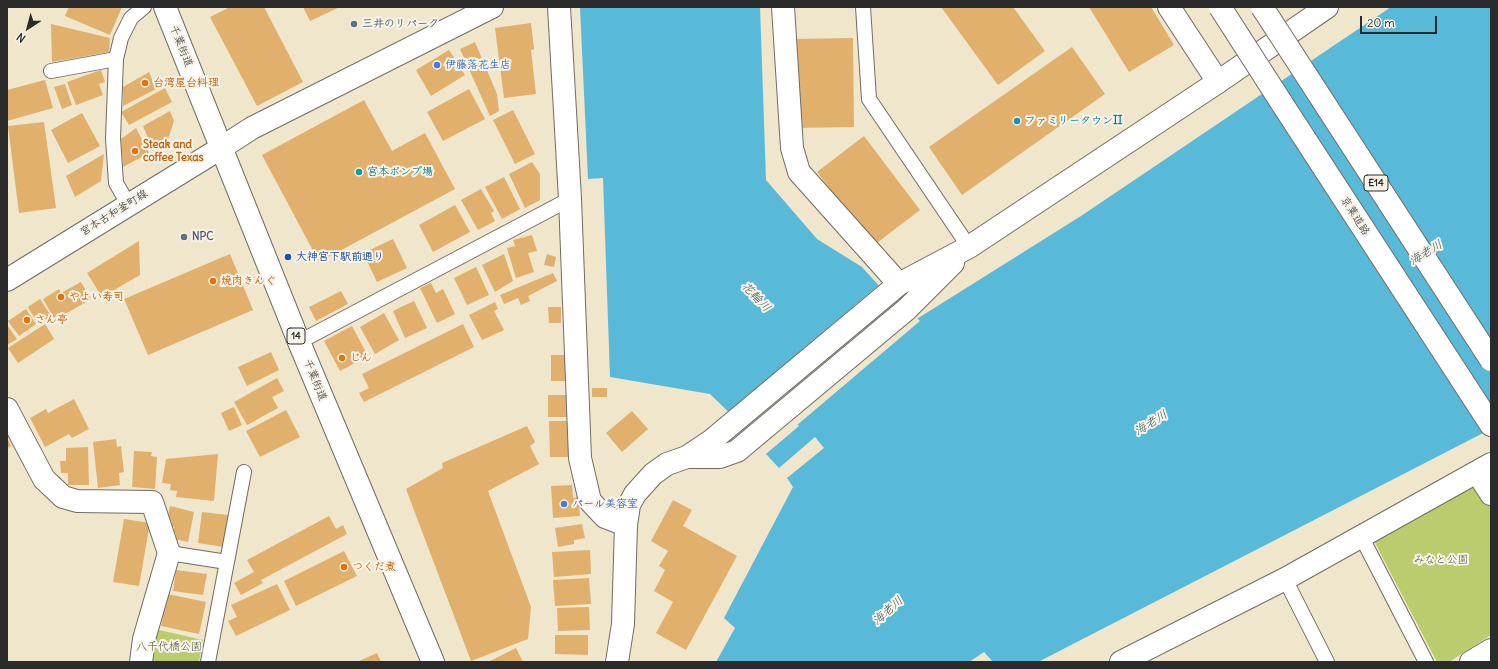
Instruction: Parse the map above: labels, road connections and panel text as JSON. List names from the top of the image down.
{
  "streets": {
    "main road": [
      "千葉街道",
      "E14",
      "宮本古和釜町線",
      "京葉道路",
      "14"
    ]
  },
  "crossings": [
    ["千葉街道", "宮本古和釜町線"]
  ],
  "water": ["海老川", "花輪川"],
  "parks": ["みなと公園", "八千代橋公園"],
  "places": [
    "三井のリパーク",
    "伊藤落花生店",
    "台湾屋台料理",
    "ファミリータウンII",
    "Steak and coffee Texas",
    "宮本ポンプ場",
    "NPC",
    "大神宮下駅前通り",
    "焼肉きんぐ",
    "やよい寿司",
    "さん亭",
    "じん",
    "パール美容室",
    "つくだ煮"
  ],
  "scale_bar": "20 m",
  "north": "bottom left"
}
